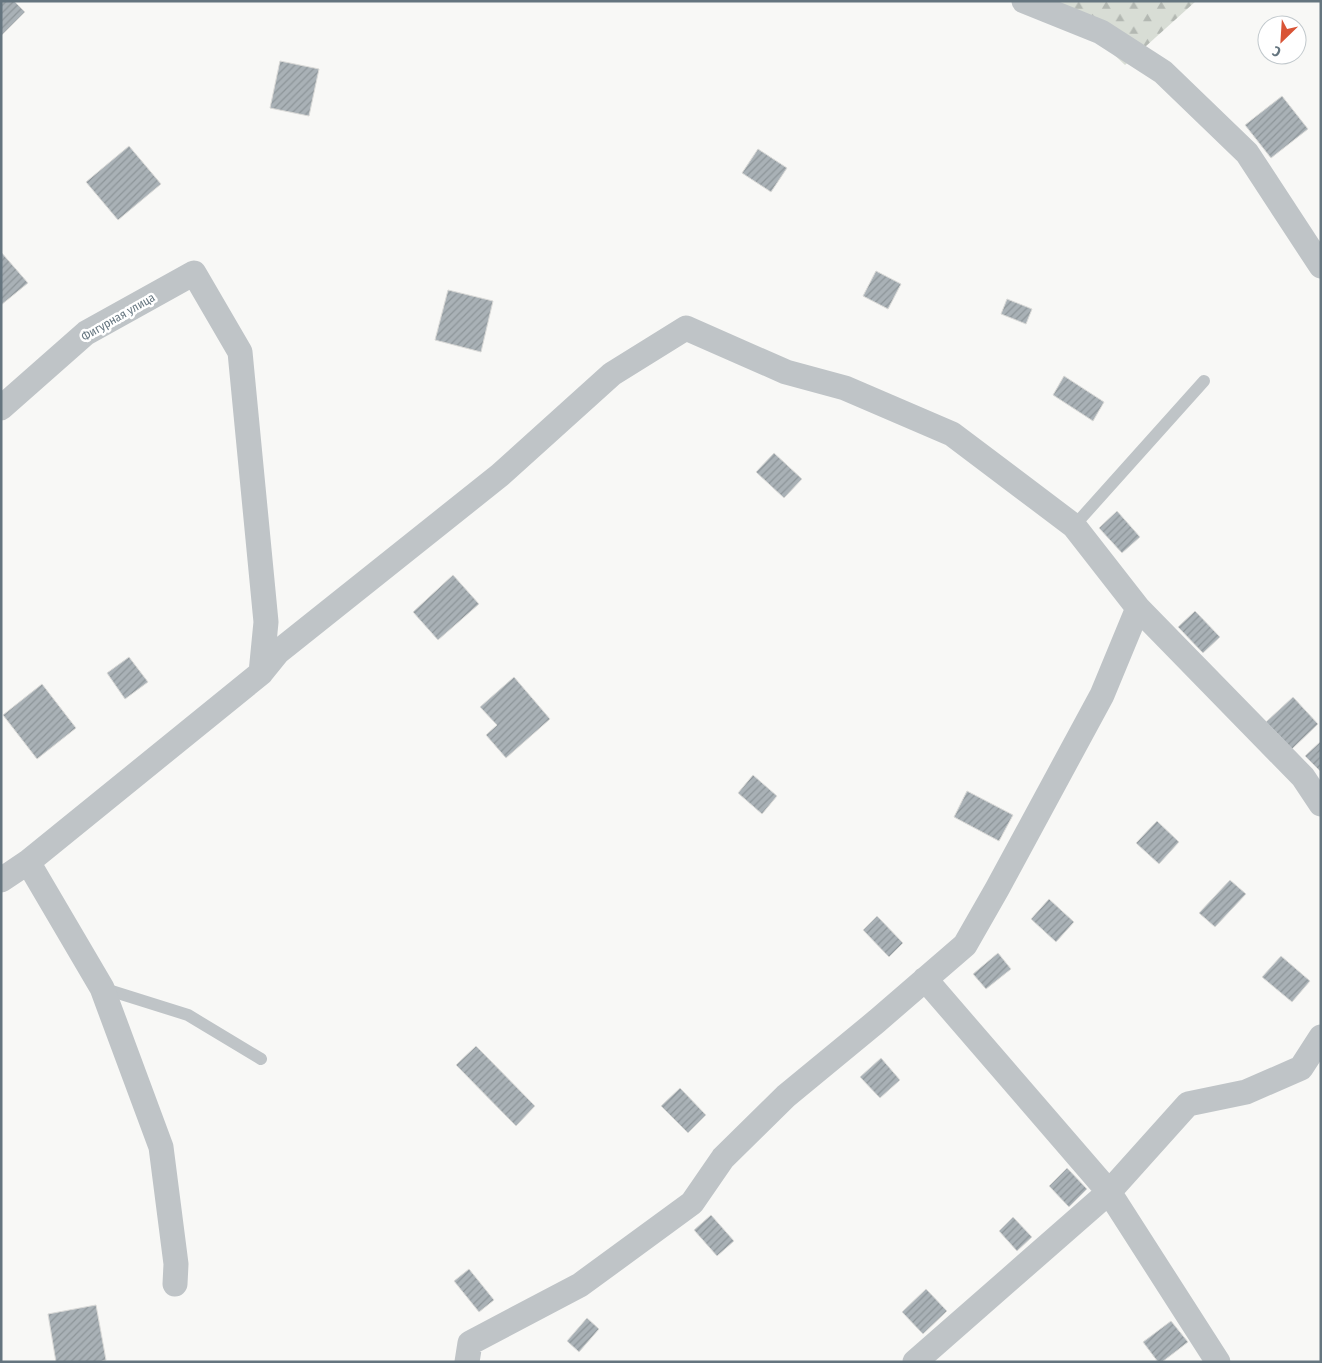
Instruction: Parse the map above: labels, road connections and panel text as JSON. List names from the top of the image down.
{
  "streets": {
    "street": ["Фигурная улица"]
  },
  "north": "bottom left"
}
